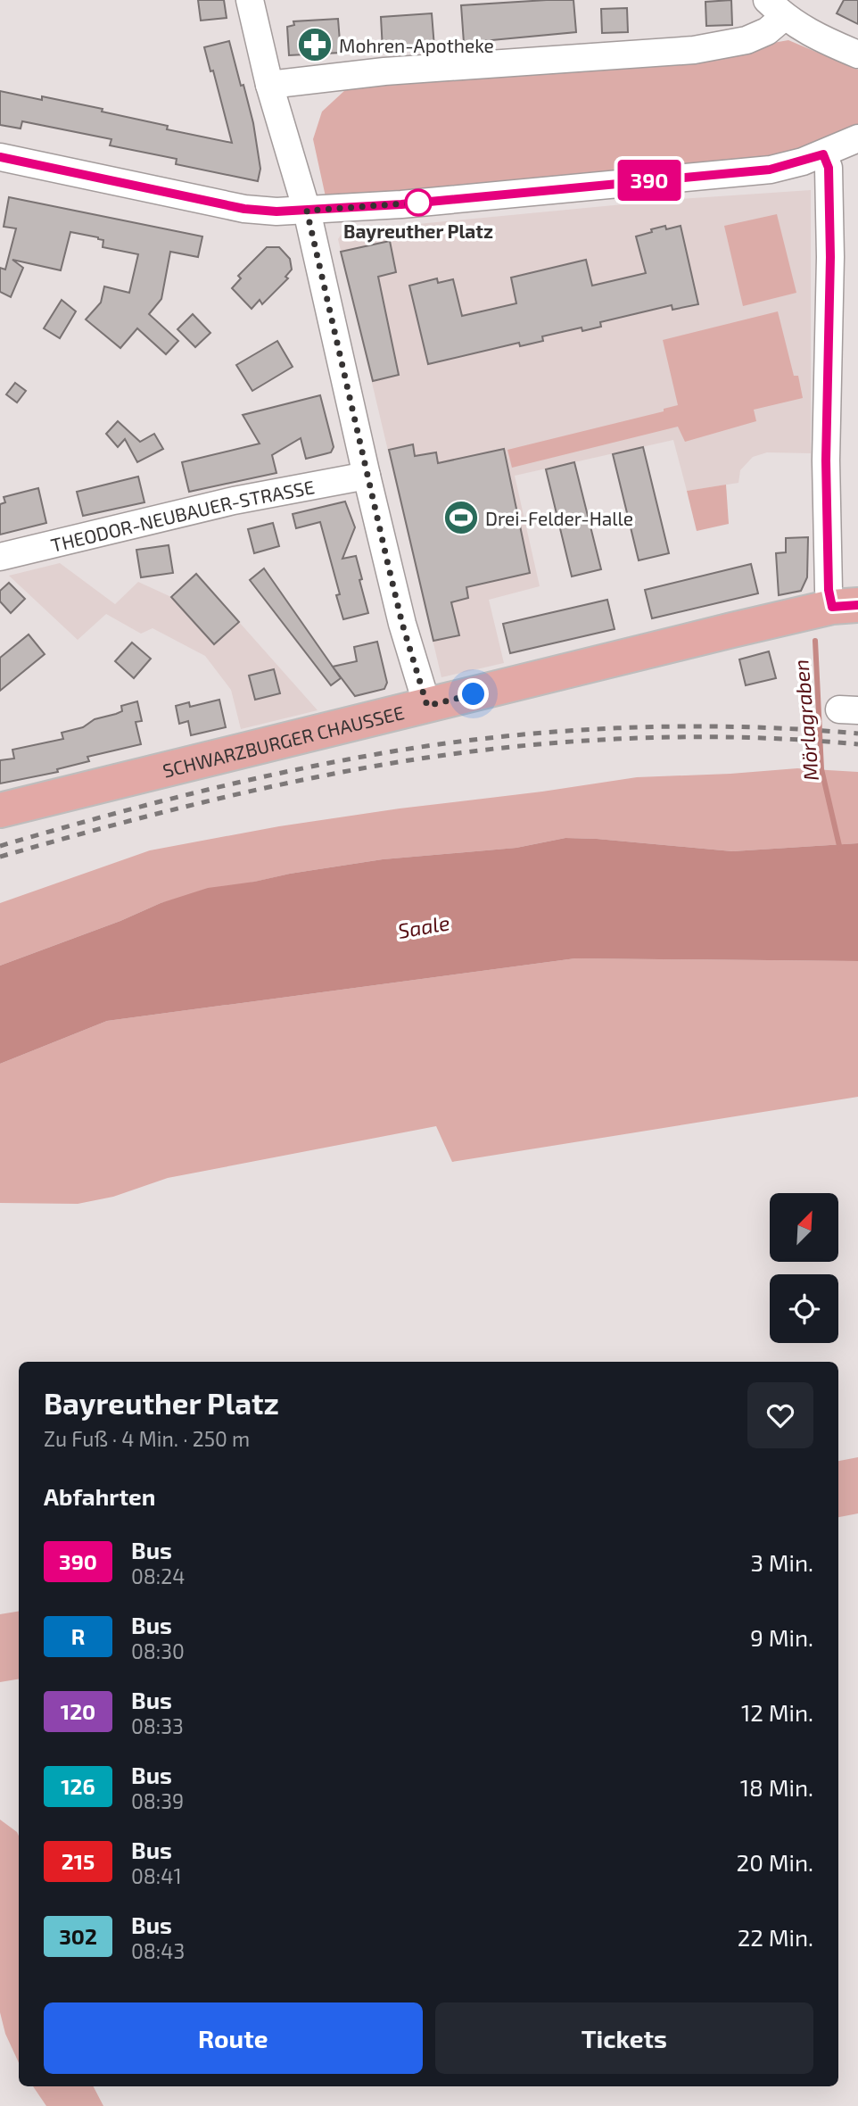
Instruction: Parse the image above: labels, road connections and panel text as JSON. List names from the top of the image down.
{
  "streets": {
    "main road": ["SCHWARZBURGER CHAUSSEE"],
    "street": ["THEODOR-NEUBAUER-STRASSE"]
  },
  "water": ["Mörlagraben", "Saale"],
  "places": {
    "pharmacy": ["Mohren-Apotheke"],
    "other": ["Bayreuther Platz"],
    "sports": ["Drei-Felder-Halle"]
  },
  "lines": ["bus line 390"],
  "north": "top right",
  "page": {
    "on_map": "390",
    "heading": [
      ["Bayreuther Platz", "Zu Fuß · 4 Min. · 250 m"],
      "Abfahrten"
    ],
    "list": [
      {
        "mark": "390",
        "name": "Bus",
        "note": "08:24",
        "value": "3 Min."
      },
      {
        "mark": "R",
        "name": "Bus",
        "note": "08:30",
        "value": "9 Min."
      },
      {
        "mark": "120",
        "name": "Bus",
        "note": "08:33",
        "value": "12 Min."
      },
      {
        "mark": "126",
        "name": "Bus",
        "note": "08:39",
        "value": "18 Min."
      },
      {
        "mark": "215",
        "name": "Bus",
        "note": "08:41",
        "value": "20 Min."
      },
      {
        "mark": "302",
        "name": "Bus",
        "note": "08:43",
        "value": "22 Min."
      }
    ],
    "buttons": ["Route", "Tickets"]
  }
}
